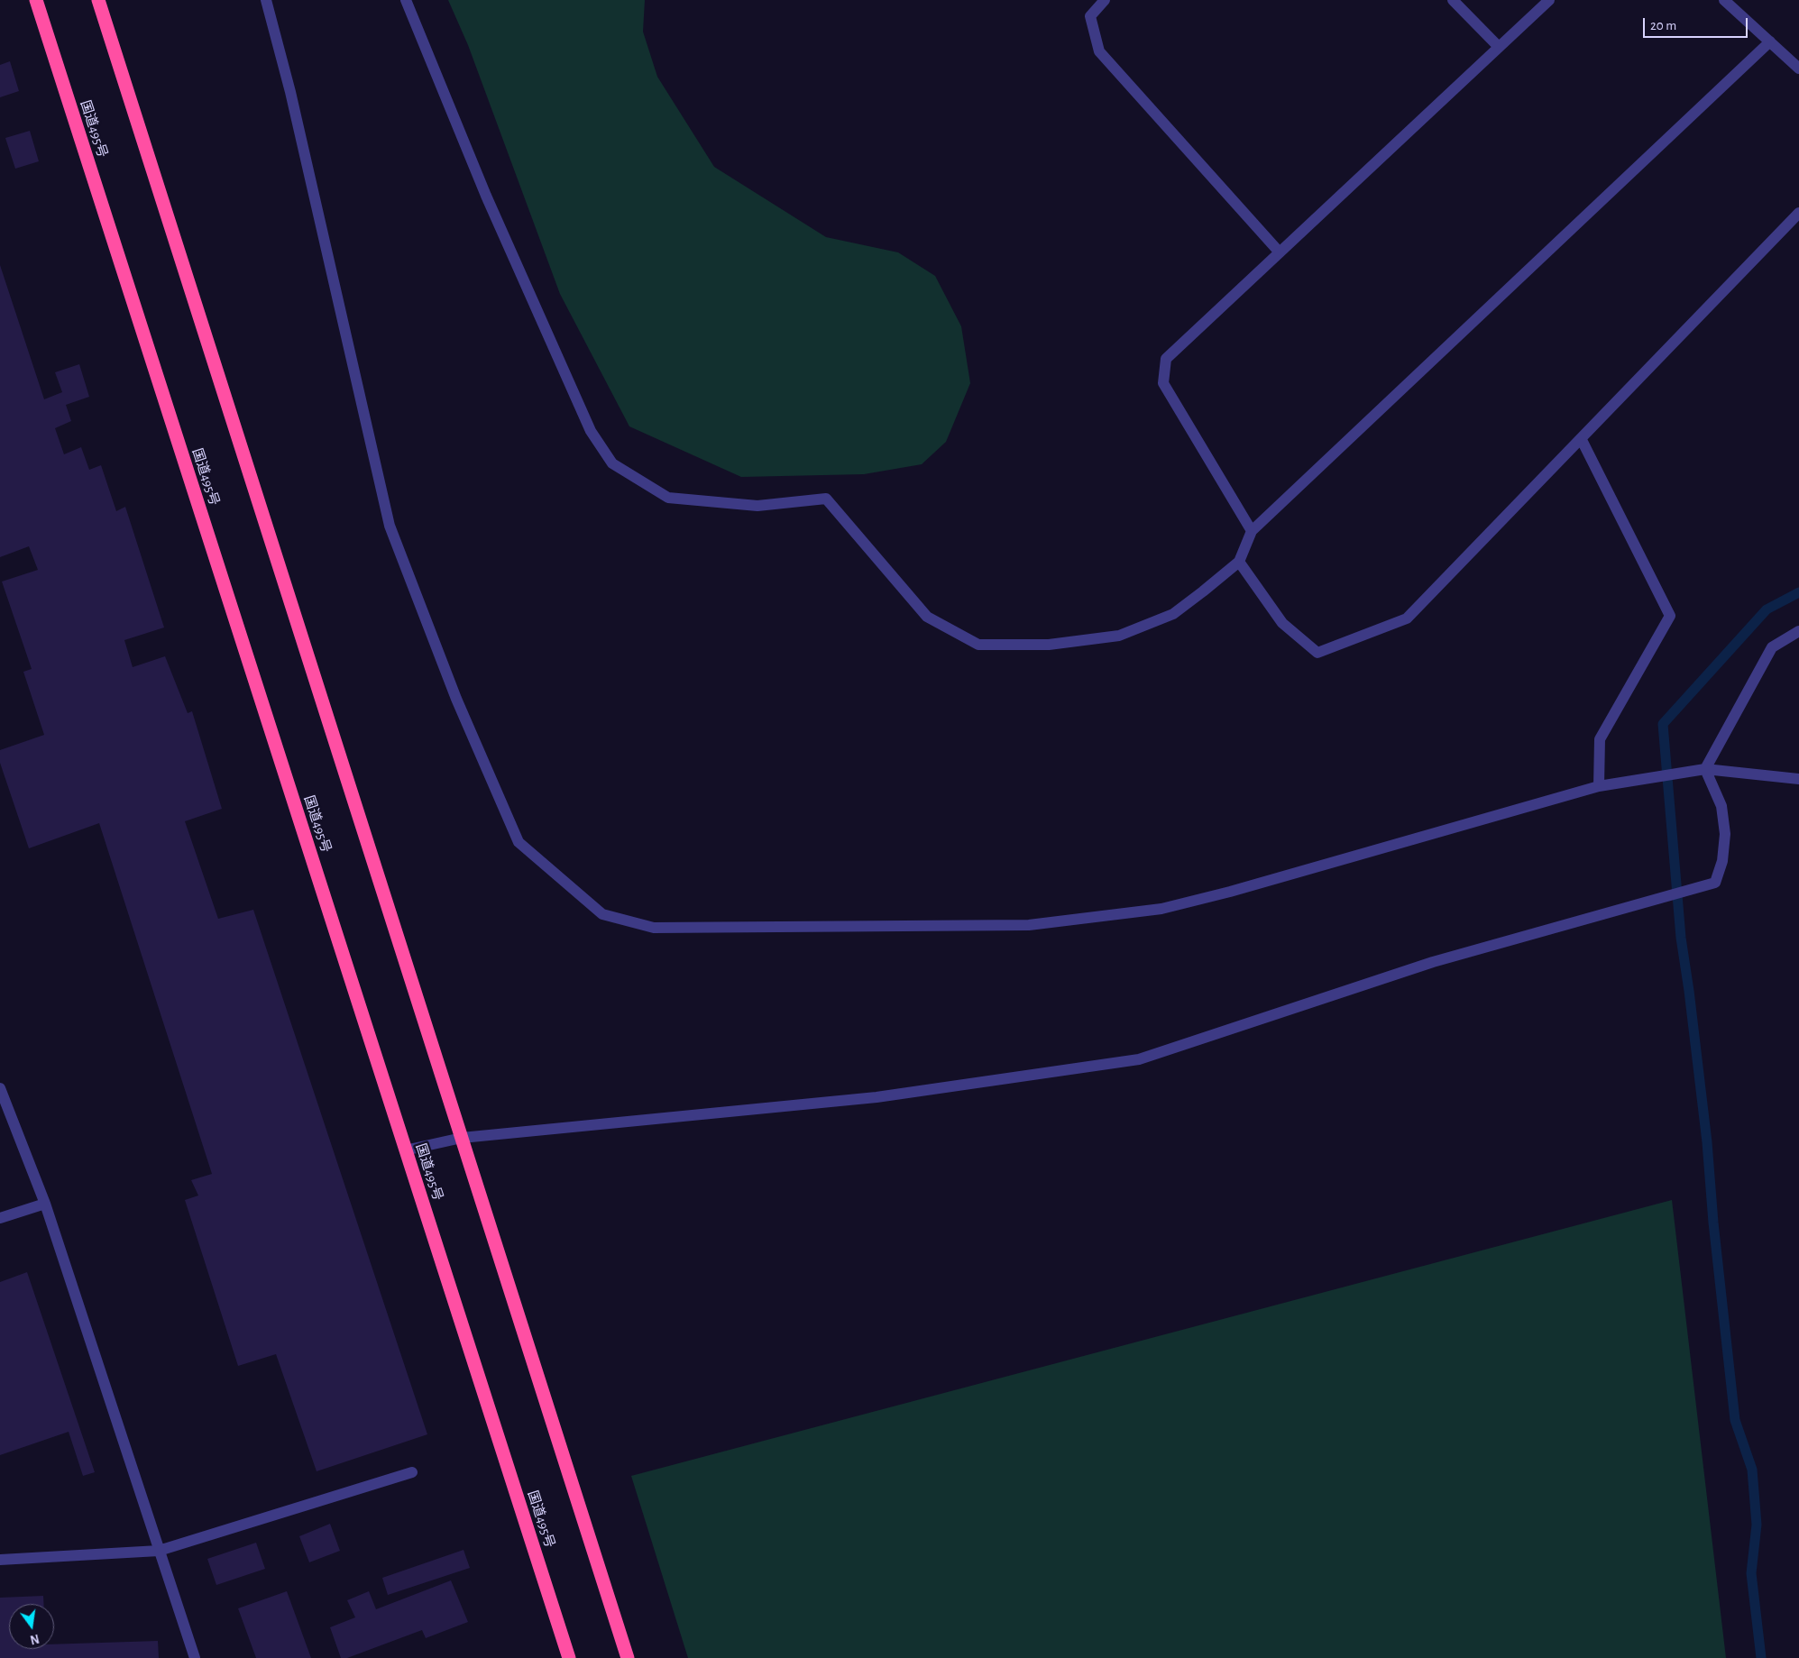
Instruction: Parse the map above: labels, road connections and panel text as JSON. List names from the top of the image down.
{
  "streets": {
    "highway": ["国道495号"]
  },
  "scale_bar": "20 m",
  "north": "bottom"
}
